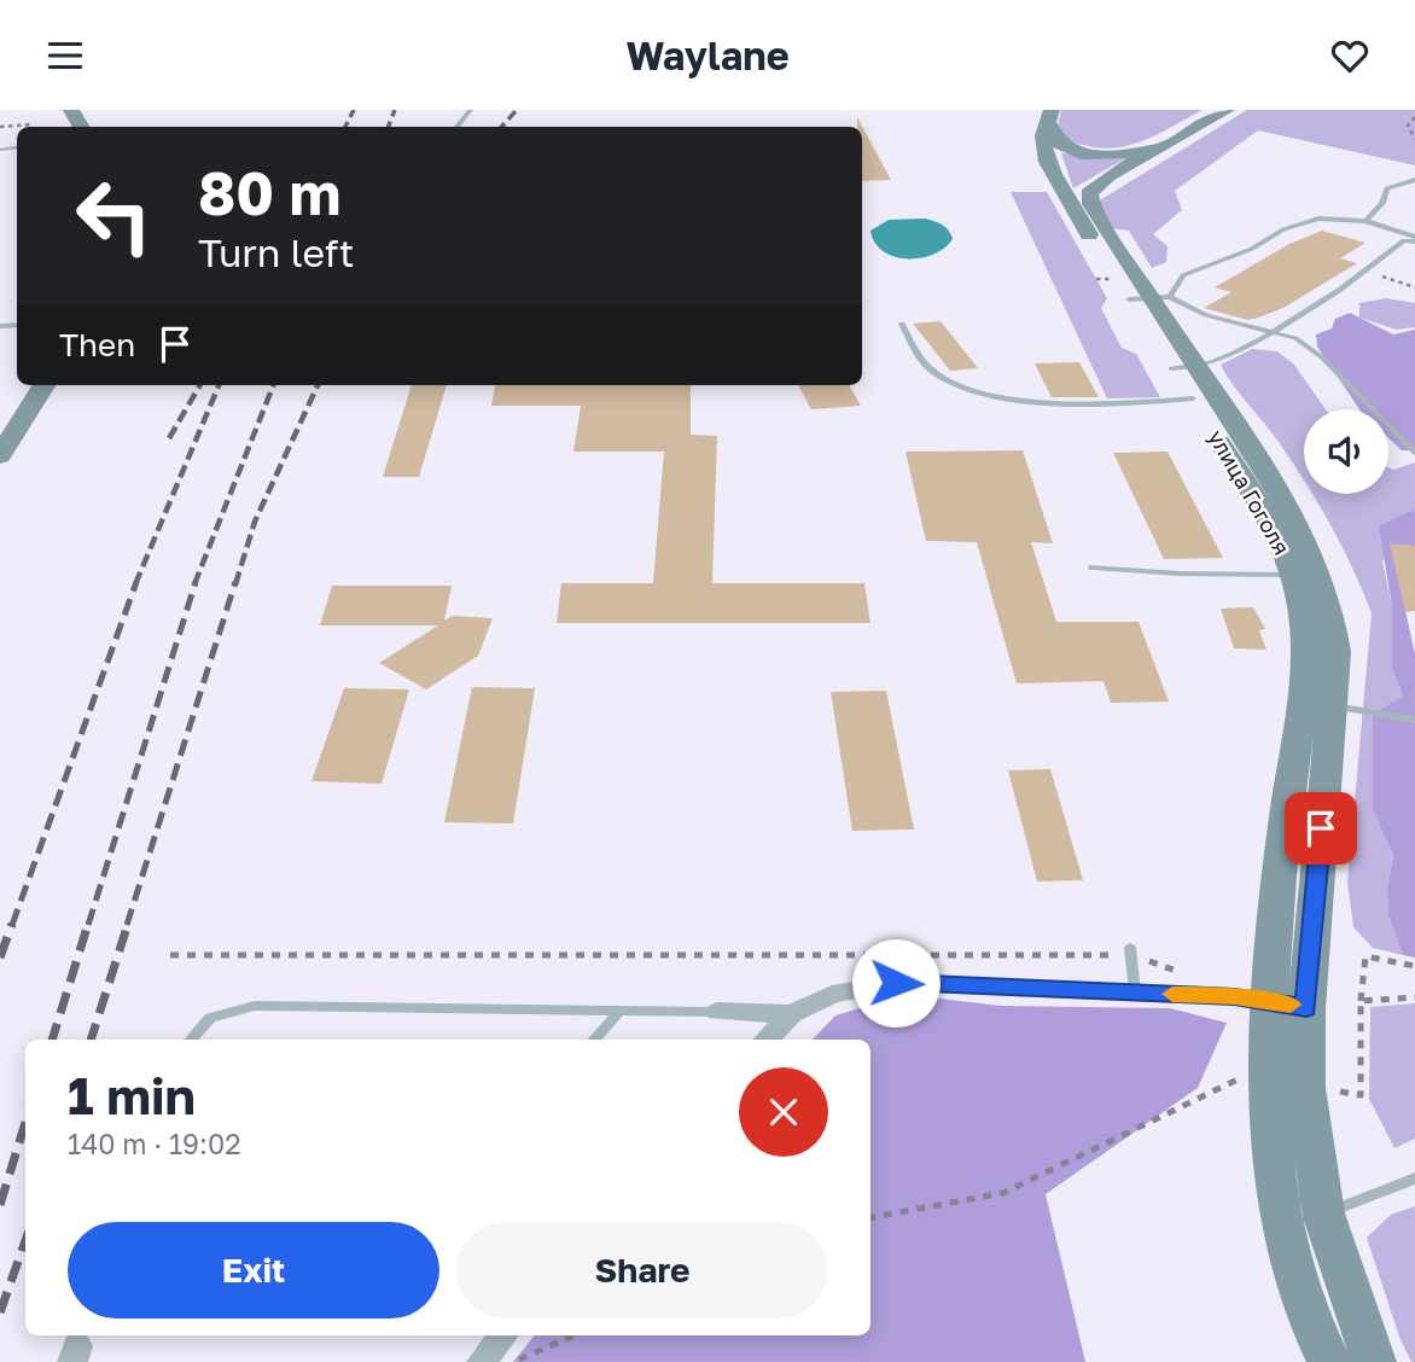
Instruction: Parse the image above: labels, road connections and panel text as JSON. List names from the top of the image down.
{
  "streets": {
    "street": ["улица Гоголя"]
  },
  "page": {
    "header": "Waylane",
    "turn": ["80 m", "Turn left"],
    "then": "Then",
    "heading": ["1 min", "140 m · 19:02"],
    "buttons": ["Exit", "Share"]
  }
}
